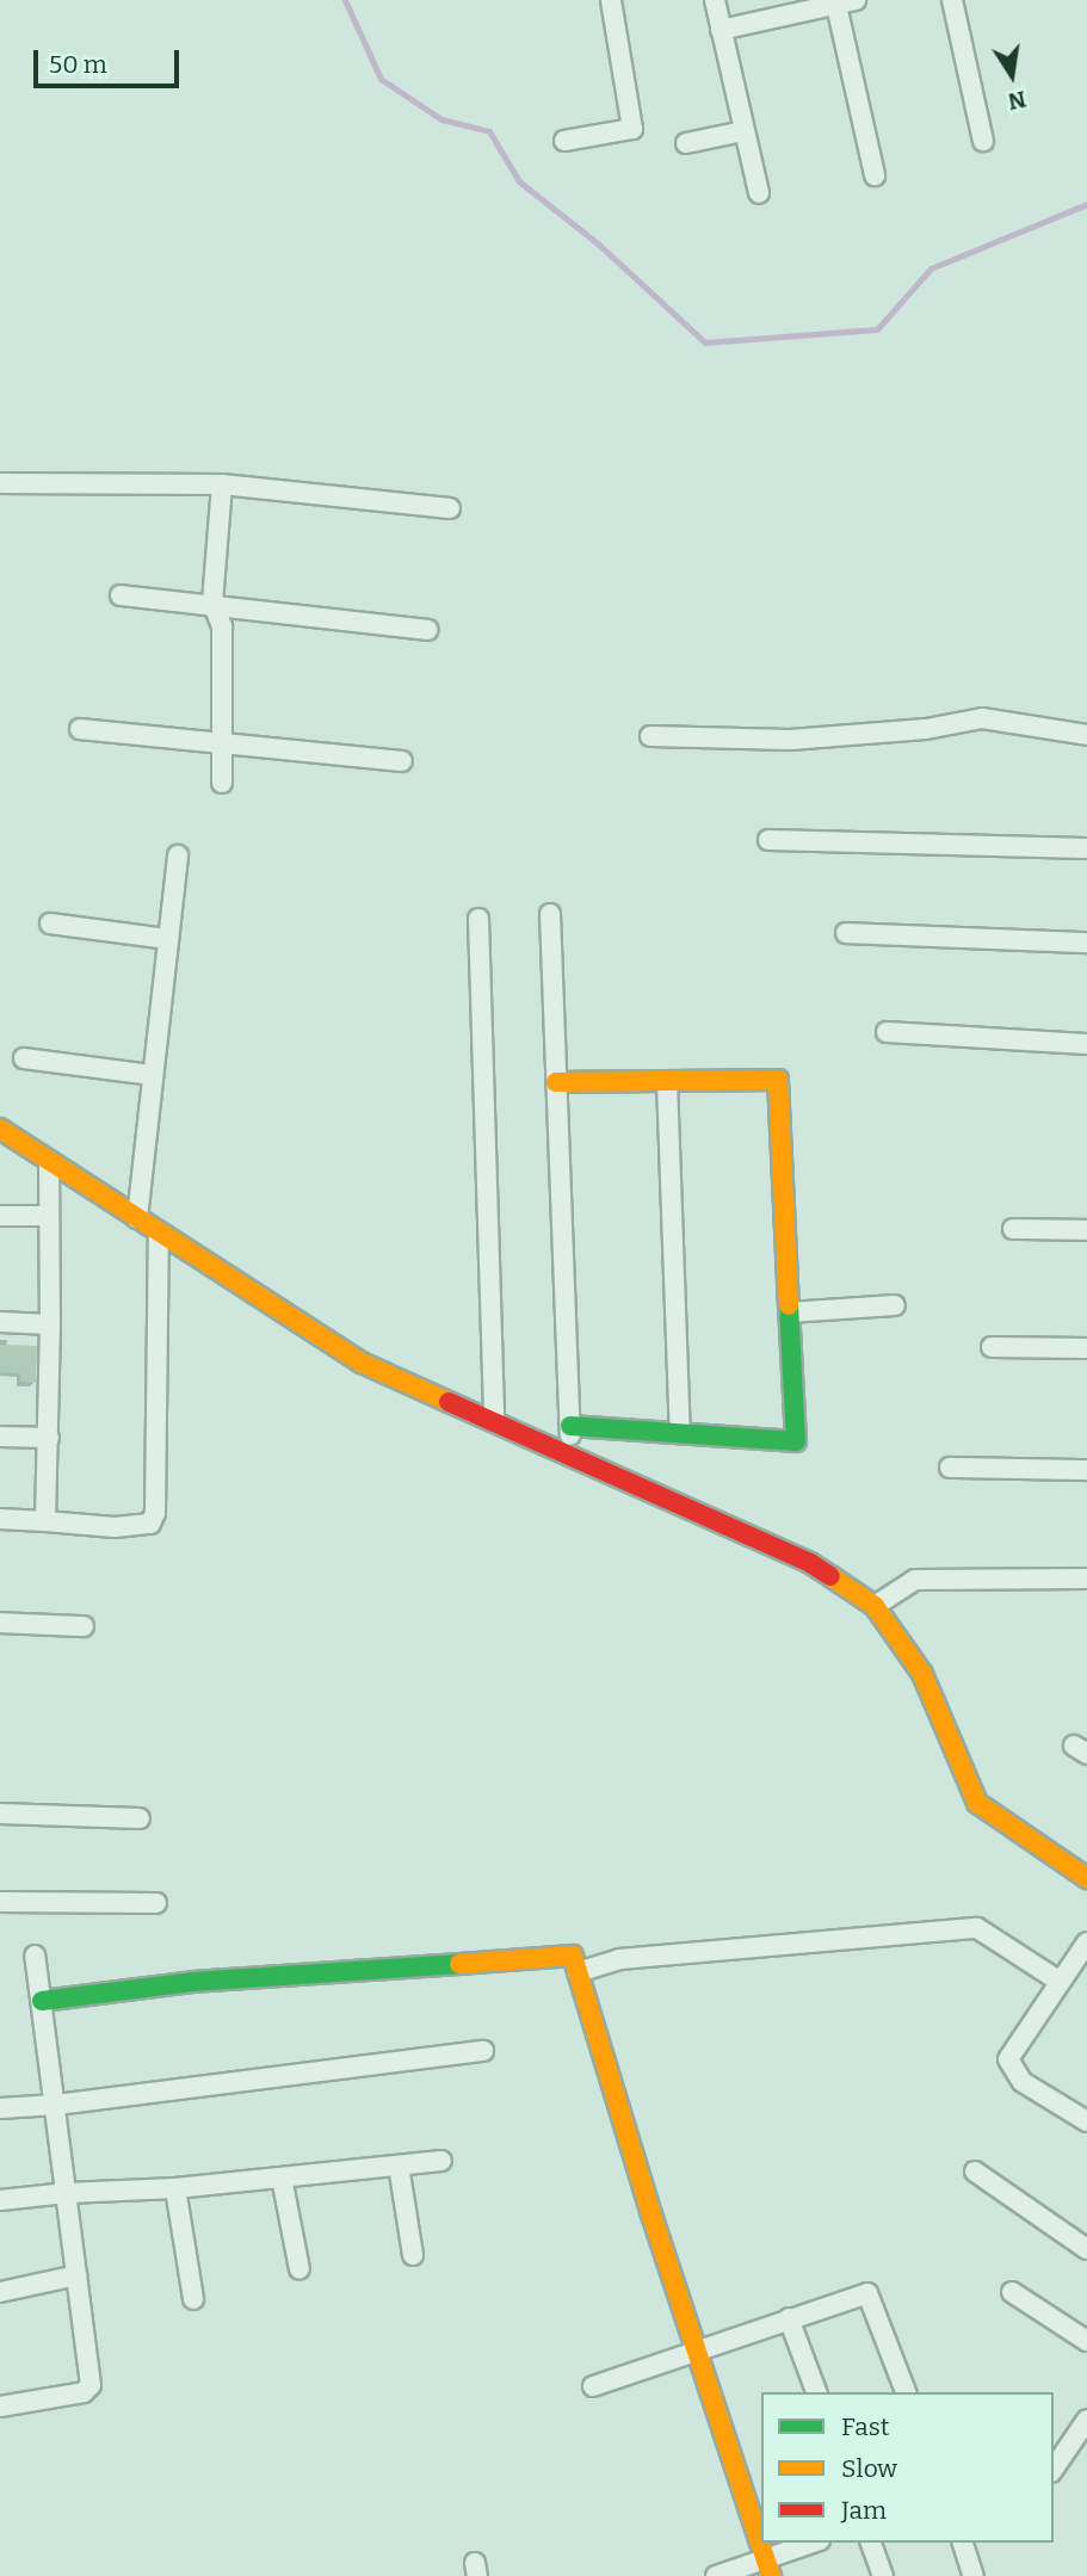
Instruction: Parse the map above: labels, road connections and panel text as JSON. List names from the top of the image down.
{
  "legend": ["Fast", "Slow", "Jam"],
  "scale_bar": "50 m",
  "north": "bottom"
}
